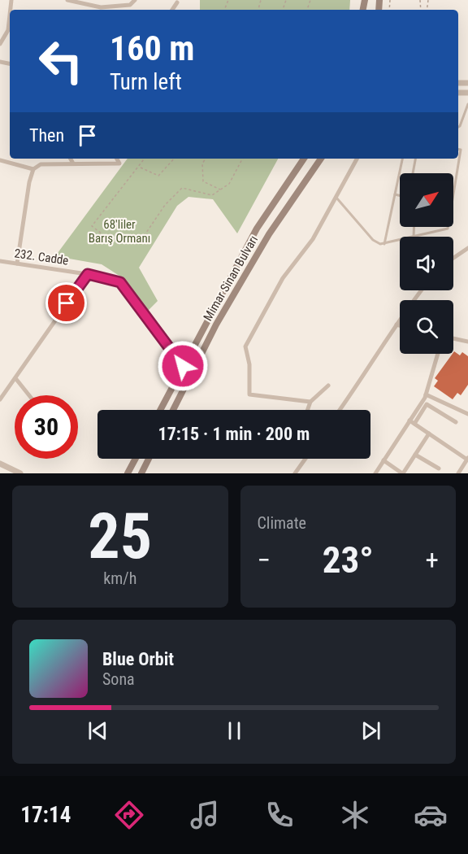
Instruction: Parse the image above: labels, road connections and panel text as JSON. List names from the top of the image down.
{
  "streets": {
    "main road": ["Mimar Sinan Bulvarı"],
    "street": ["232. Cadde"]
  },
  "crossings": [
    ["232. Cadde", "Mimar Sinan Bulvarı"]
  ],
  "parks": ["68'liler Barış Ormanı"],
  "north": "top right",
  "page": {
    "turn": ["160 m", "Turn left"],
    "then": "Then",
    "limit": "30",
    "trip": "17:15 · 1 min · 200 m",
    "tile": [
      ["25", "km/h"],
      "Climate"
    ],
    "heat": ["−", "23°", "+"],
    "song": ["Blue Orbit", "Sona"],
    "tabs": "17:14"
  }
}
